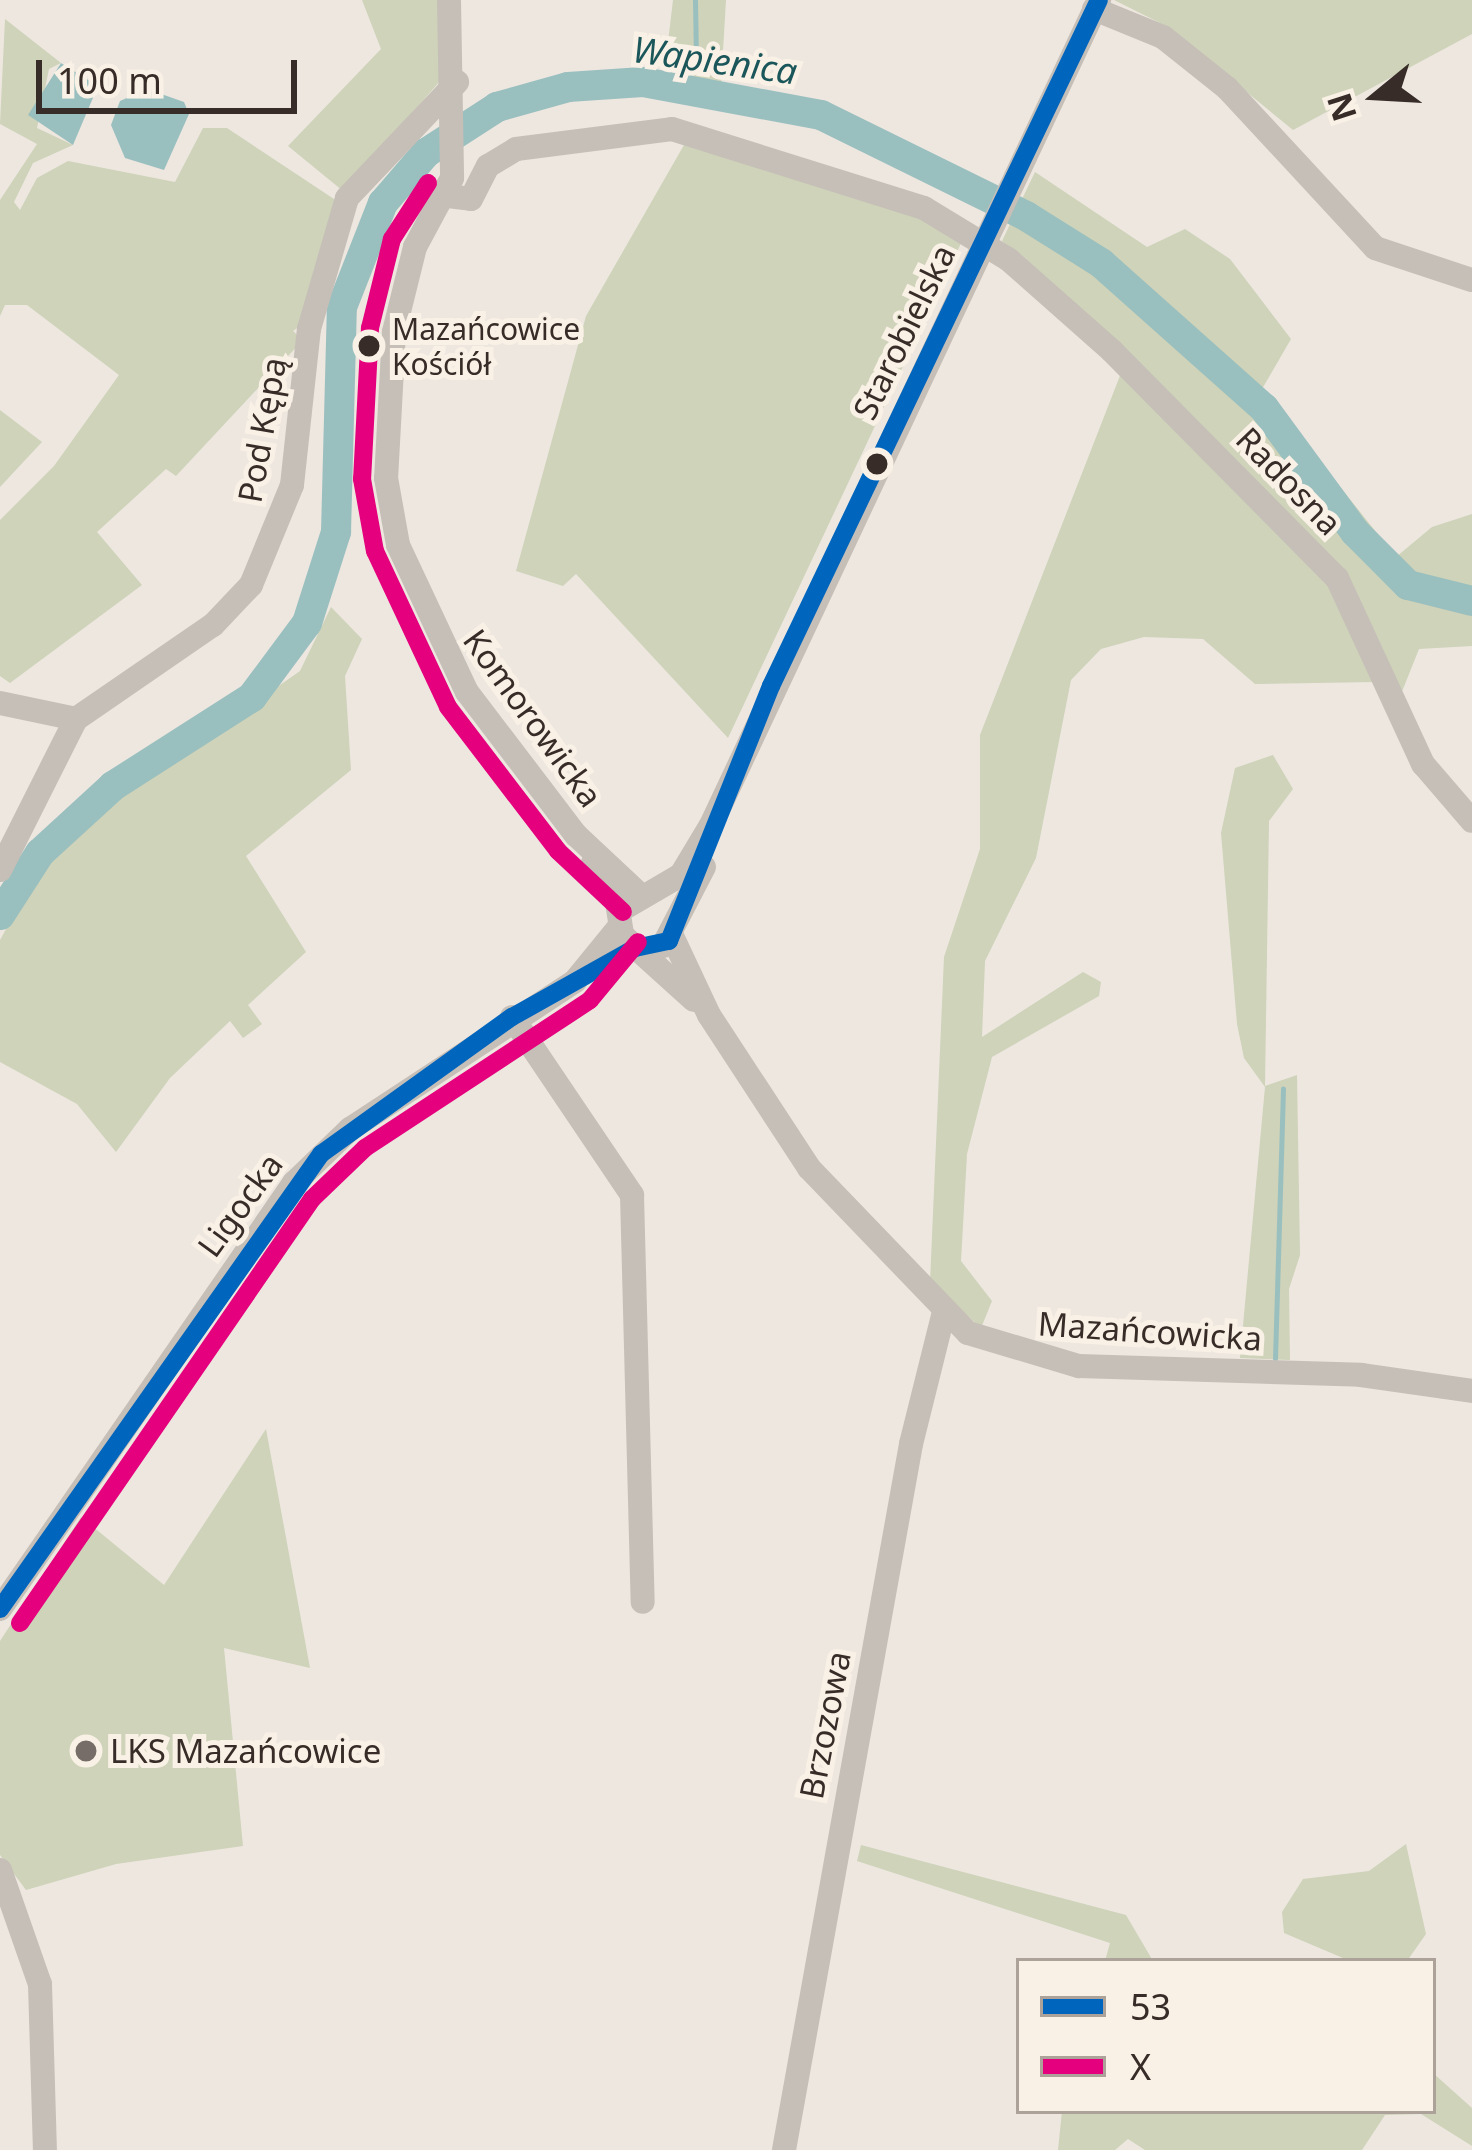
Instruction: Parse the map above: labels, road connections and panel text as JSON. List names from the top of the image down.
{
  "streets": {
    "street": [
      "Starobielska",
      "Pod Kępą",
      "Radosna",
      "Komorowicka",
      "Ligocka",
      "Mazańcowicka",
      "Brzozowa"
    ]
  },
  "crossings": [
    ["Starobielska", "Radosna"],
    ["Starobielska", "Ligocka"],
    ["Pod Kępą", "Komorowicka"],
    ["Radosna", "Komorowicka"],
    ["Komorowicka", "Ligocka"],
    ["Komorowicka", "Mazańcowicka"],
    ["Ligocka", "Mazańcowicka"],
    ["Mazańcowicka", "Brzozowa"]
  ],
  "water": ["Wapienica"],
  "places": ["Mazańcowice Kościół", "LKS Mazańcowice"],
  "lines": ["transit line 53", "transit line X"],
  "legend": ["53", "X"],
  "scale_bar": "100 m",
  "north": "left"
}
